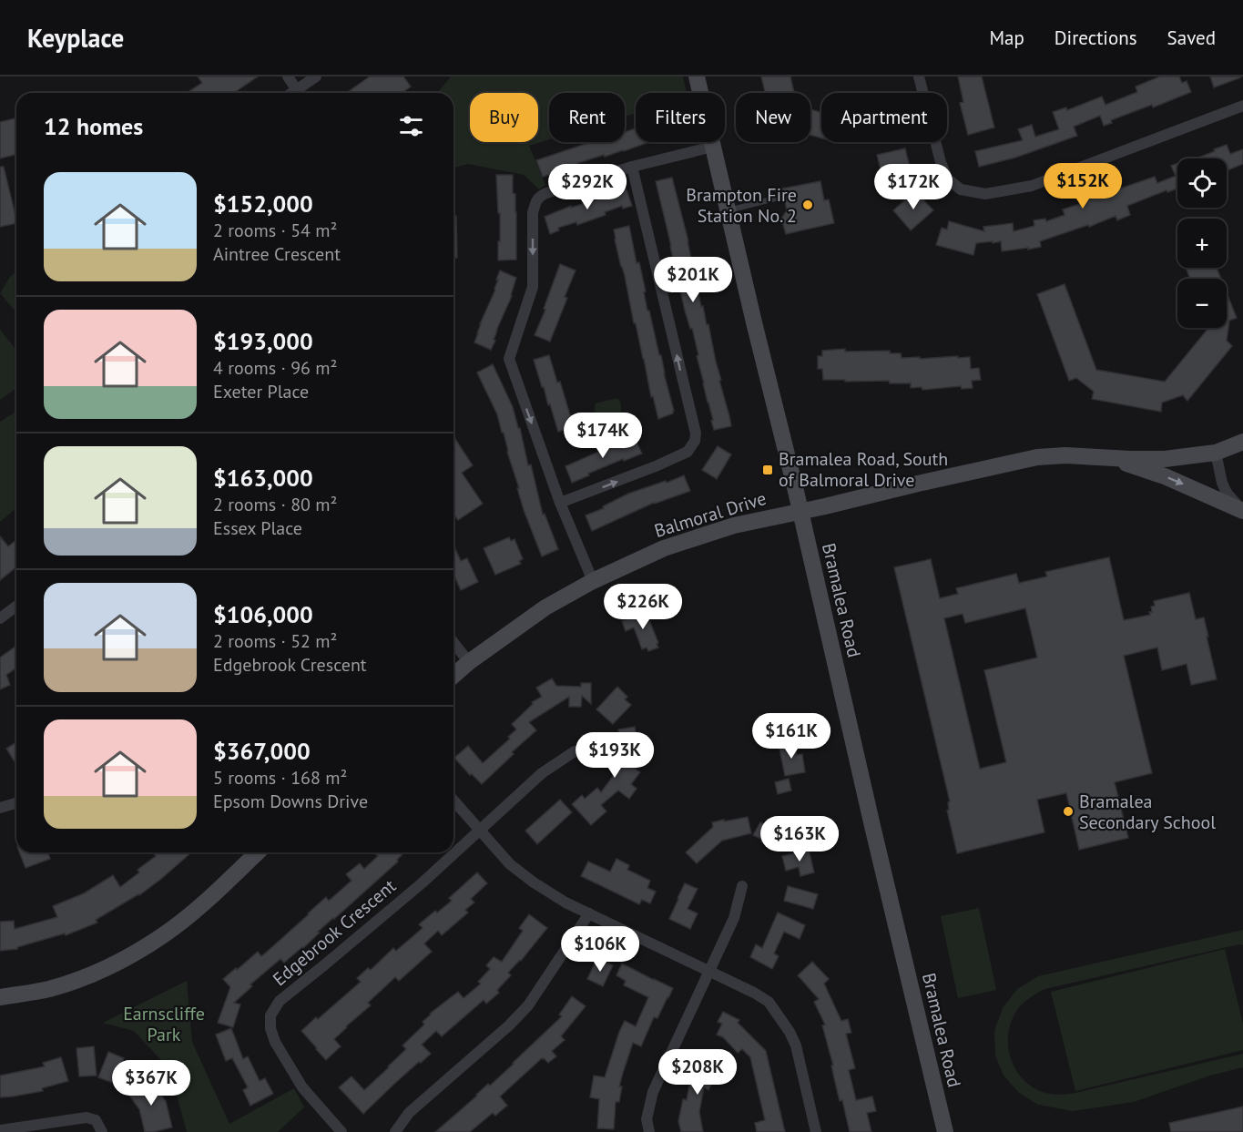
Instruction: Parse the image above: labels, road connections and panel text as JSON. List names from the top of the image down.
{
  "streets": {
    "street": ["Balmoral Drive", "Bramalea Road", "Edgebrook Crescent"]
  },
  "crossings": [
    ["Balmoral Drive", "Bramalea Road"]
  ],
  "parks": ["Earnscliffe Park"],
  "places": {
    "other": ["Brampton Fire Station No. 2", "Bramalea Secondary School"],
    "transit": ["Bramalea Road, South of Balmoral Drive"]
  },
  "page": {
    "header": "Keyplace",
    "nav": ["Map", "Directions", "Saved"],
    "chip": [
      "Buy",
      "Rent",
      "Filters",
      "New",
      "Apartment"
    ],
    "heading": "12 homes",
    "map_buttons": ["+", "−"],
    "list": [
      {
        "name": "$152,000",
        "note": "2 rooms · 54 m² · Aintree Crescent"
      },
      {
        "name": "$193,000",
        "note": "4 rooms · 96 m² · Exeter Place"
      },
      {
        "name": "$163,000",
        "note": "2 rooms · 80 m² · Essex Place"
      },
      {
        "name": "$106,000",
        "note": "2 rooms · 52 m² · Edgebrook Crescent"
      },
      {
        "name": "$367,000",
        "note": "5 rooms · 168 m² · Epsom Downs Drive"
      }
    ],
    "price": [
      "$152K",
      "$292K",
      "$172K",
      "$201K",
      "$174K",
      "$226K",
      "$161K",
      "$193K",
      "$163K",
      "$106K",
      "$208K",
      "$367K"
    ]
  }
}
